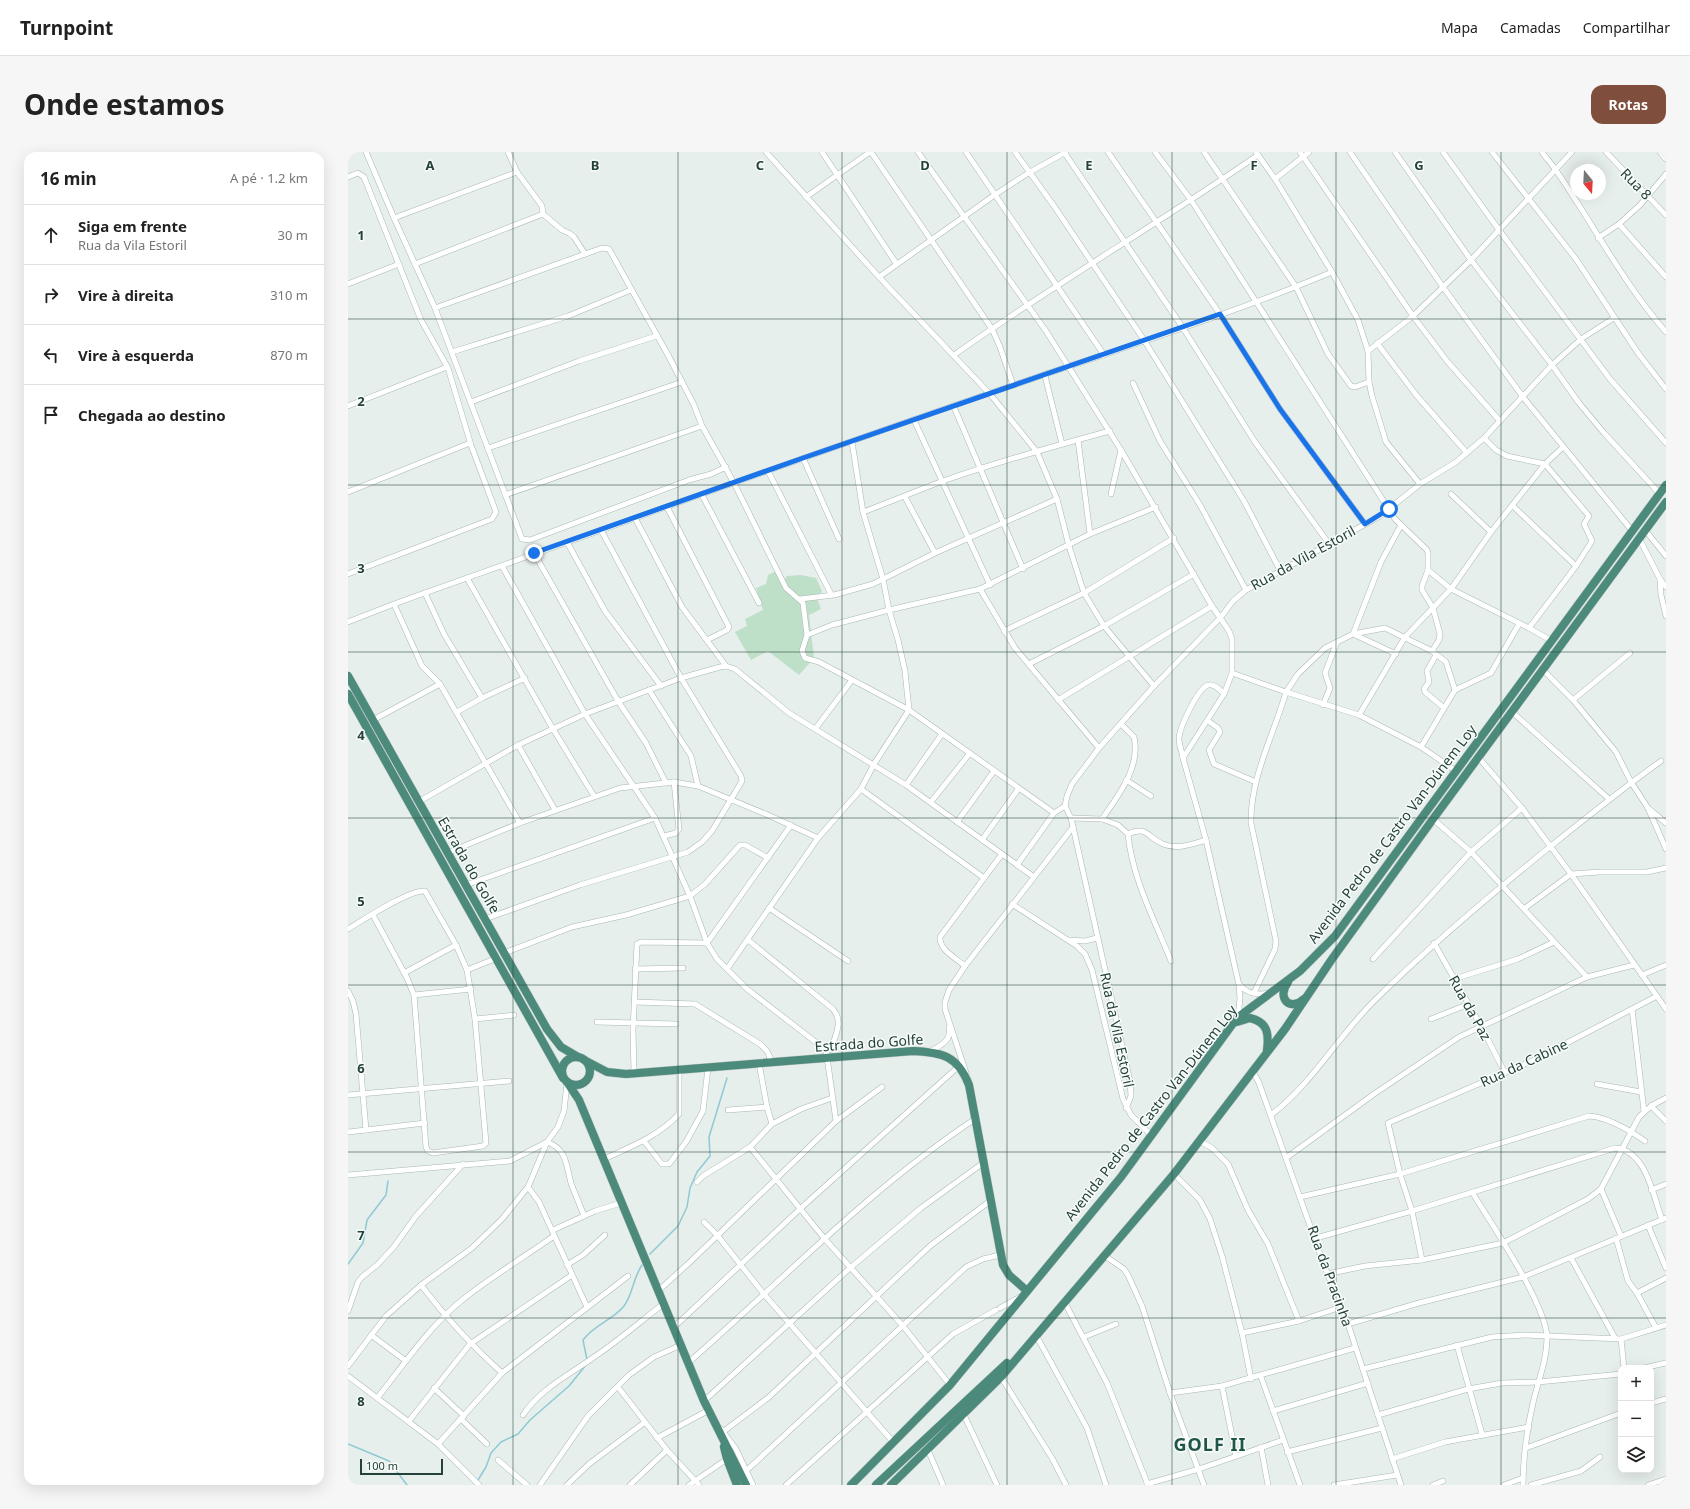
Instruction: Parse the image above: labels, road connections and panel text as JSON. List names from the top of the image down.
{
  "streets": {
    "highway": ["Avenida Pedro de Castro Van-Dúnem Loy", "Estrada do Golfe"],
    "street": [
      "Rua 8",
      "Rua da Vila Estoril",
      "Rua da Paz",
      "Rua da Cabine",
      "Rua da Pracinha"
    ]
  },
  "crossings": [
    ["Avenida Pedro de Castro Van-Dúnem Loy", "Estrada do Golfe"],
    ["Avenida Pedro de Castro Van-Dúnem Loy", "Rua da Pracinha"],
    ["Rua da Paz", "Rua da Cabine"]
  ],
  "districts": ["GOLF II"],
  "scale_bar": "100 m",
  "north": "bottom",
  "page": {
    "header": "Turnpoint",
    "nav": ["Mapa", "Camadas", "Compartilhar"],
    "title": "Onde estamos",
    "buttons": "Rotas",
    "heading": ["16 min", "A pé · 1.2 km"],
    "list": [
      ["Siga em frente", "Rua da Vila Estoril", "30 m"],
      ["Vire à direita", "310 m"],
      ["Vire à esquerda", "870 m"],
      "Chegada ao destino"
    ],
    "map_buttons": ["+", "−"],
    "scale": "100 m"
  },
  "grid": {
    "columns": [
      "A",
      "B",
      "C",
      "D",
      "E",
      "F",
      "G"
    ],
    "rows": [
      "1",
      "2",
      "3",
      "4",
      "5",
      "6",
      "7",
      "8"
    ]
  }
}
